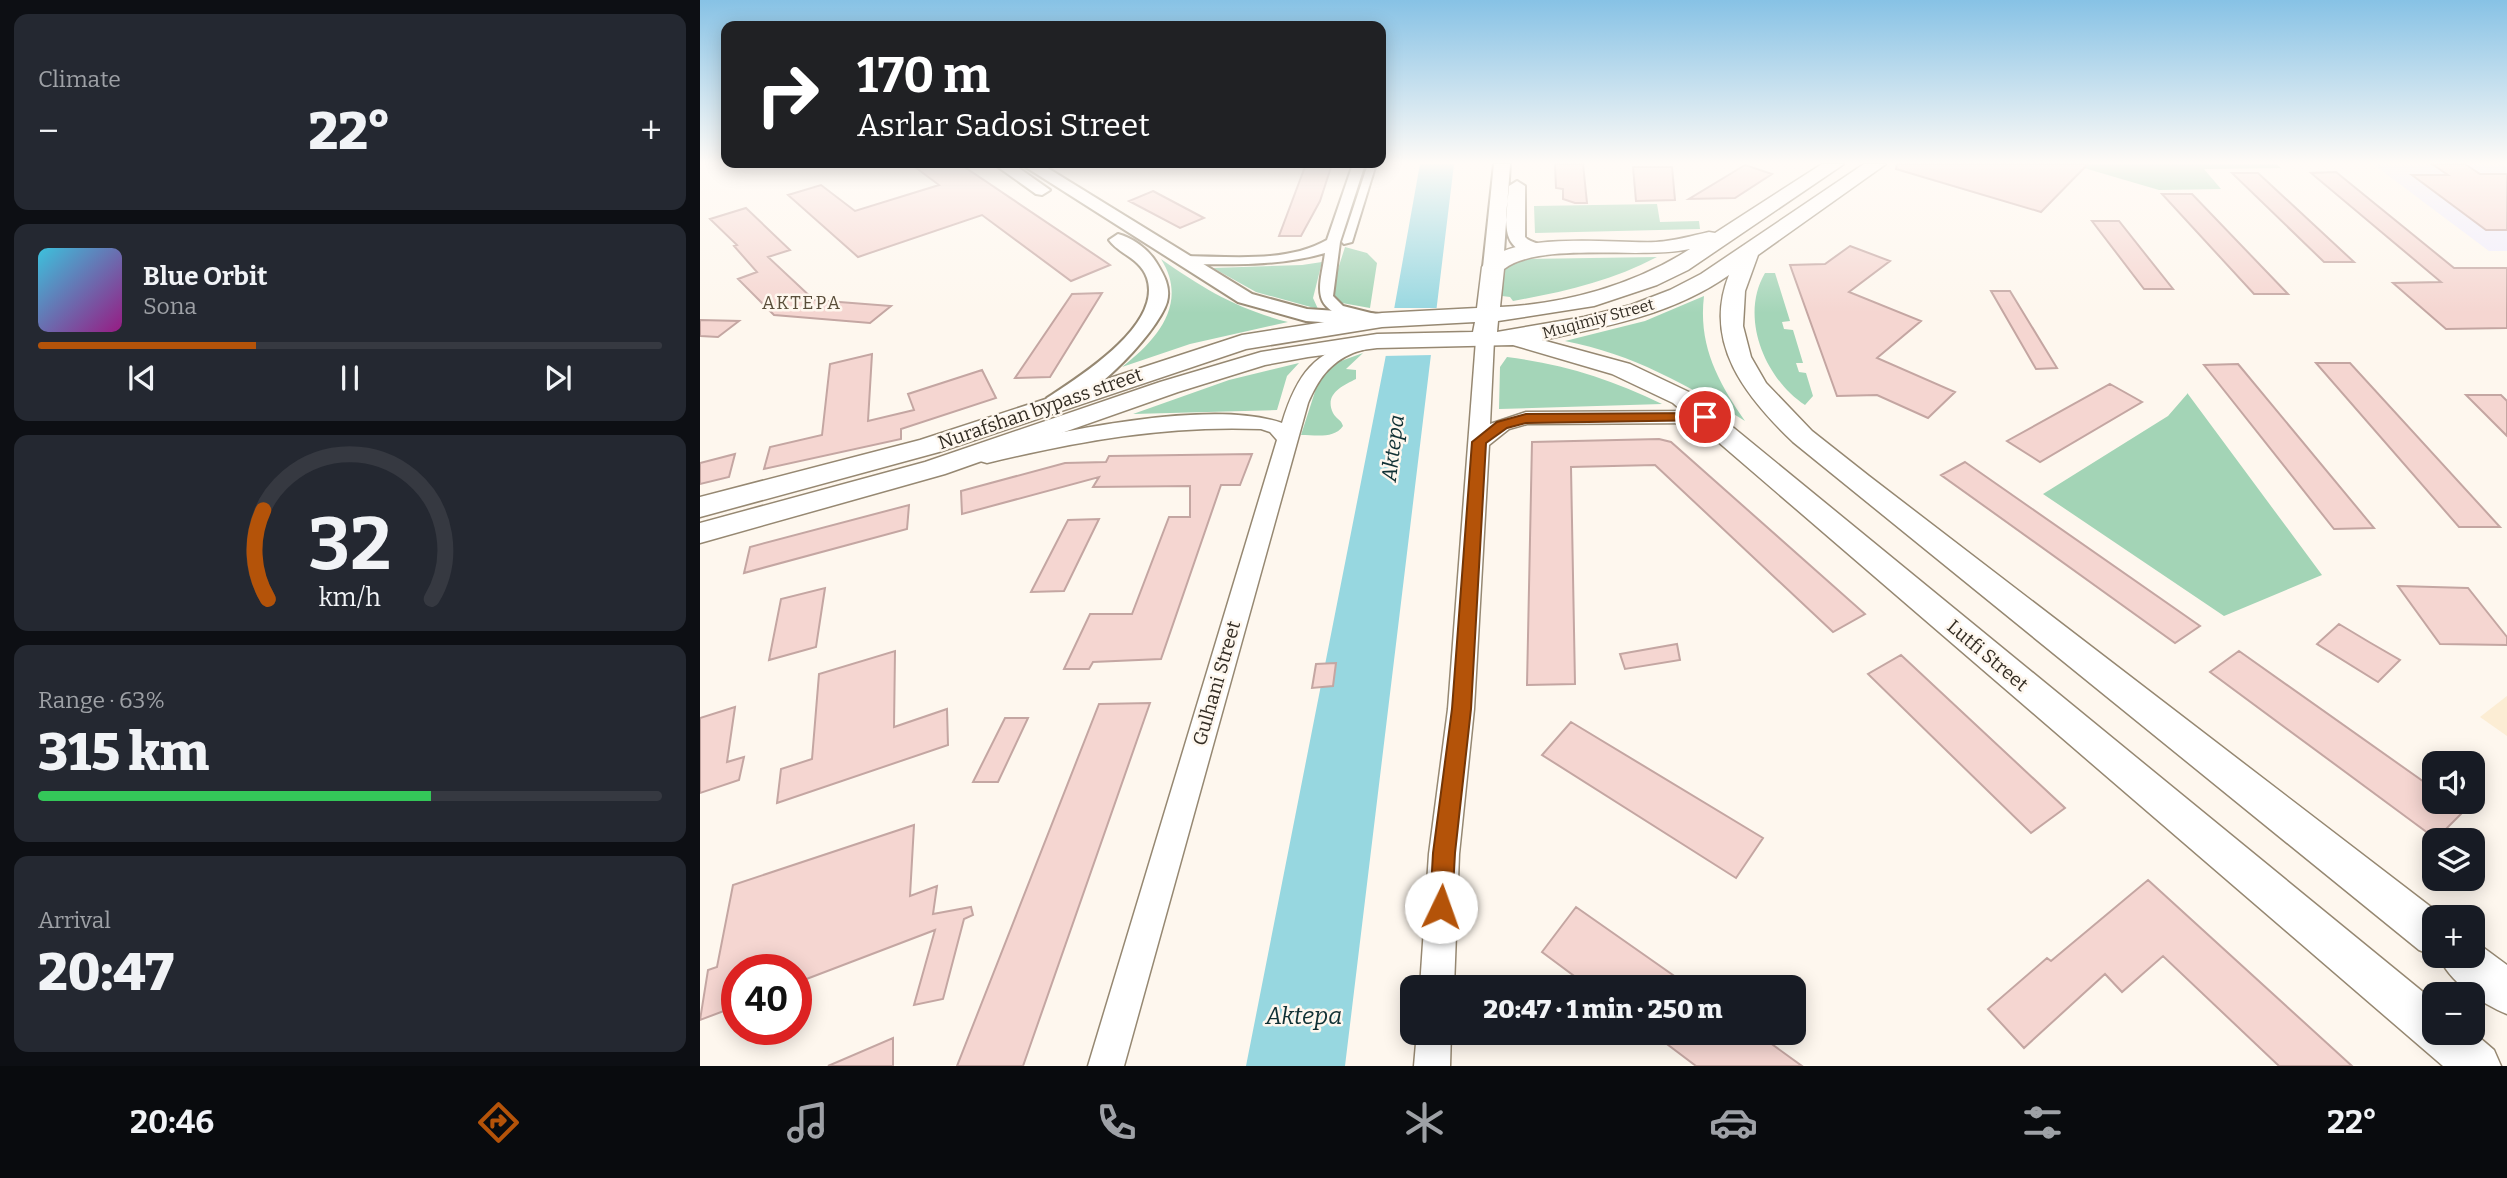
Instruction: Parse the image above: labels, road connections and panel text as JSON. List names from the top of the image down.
{
  "streets": {
    "main road": ["Muqimiy Street", "Nurafshan bypass street", "Lutfi Street"],
    "street": ["Gulhani Street"]
  },
  "crossings": [
    ["Muqimiy Street", "Nurafshan bypass street"],
    ["Muqimiy Street", "Lutfi Street"],
    ["Muqimiy Street", "Gulhani Street"],
    ["Nurafshan bypass street", "Gulhani Street"]
  ],
  "districts": ["AKTEPA"],
  "water": ["Aktepa"],
  "page": {
    "tile": [
      "Climate",
      ["Range · 63%", "315 km"],
      ["Arrival", "20:47"]
    ],
    "turn": ["170 m", "Asrlar Sadosi Street"],
    "heat": ["−", "22°", "+"],
    "song": ["Blue Orbit", "Sona"],
    "map_buttons": ["+", "−"],
    "limit": "40",
    "trip": "20:47 · 1 min · 250 m",
    "tabs": ["20:46", "22°"],
    "gauge": ["32", "km/h"]
  }
}
